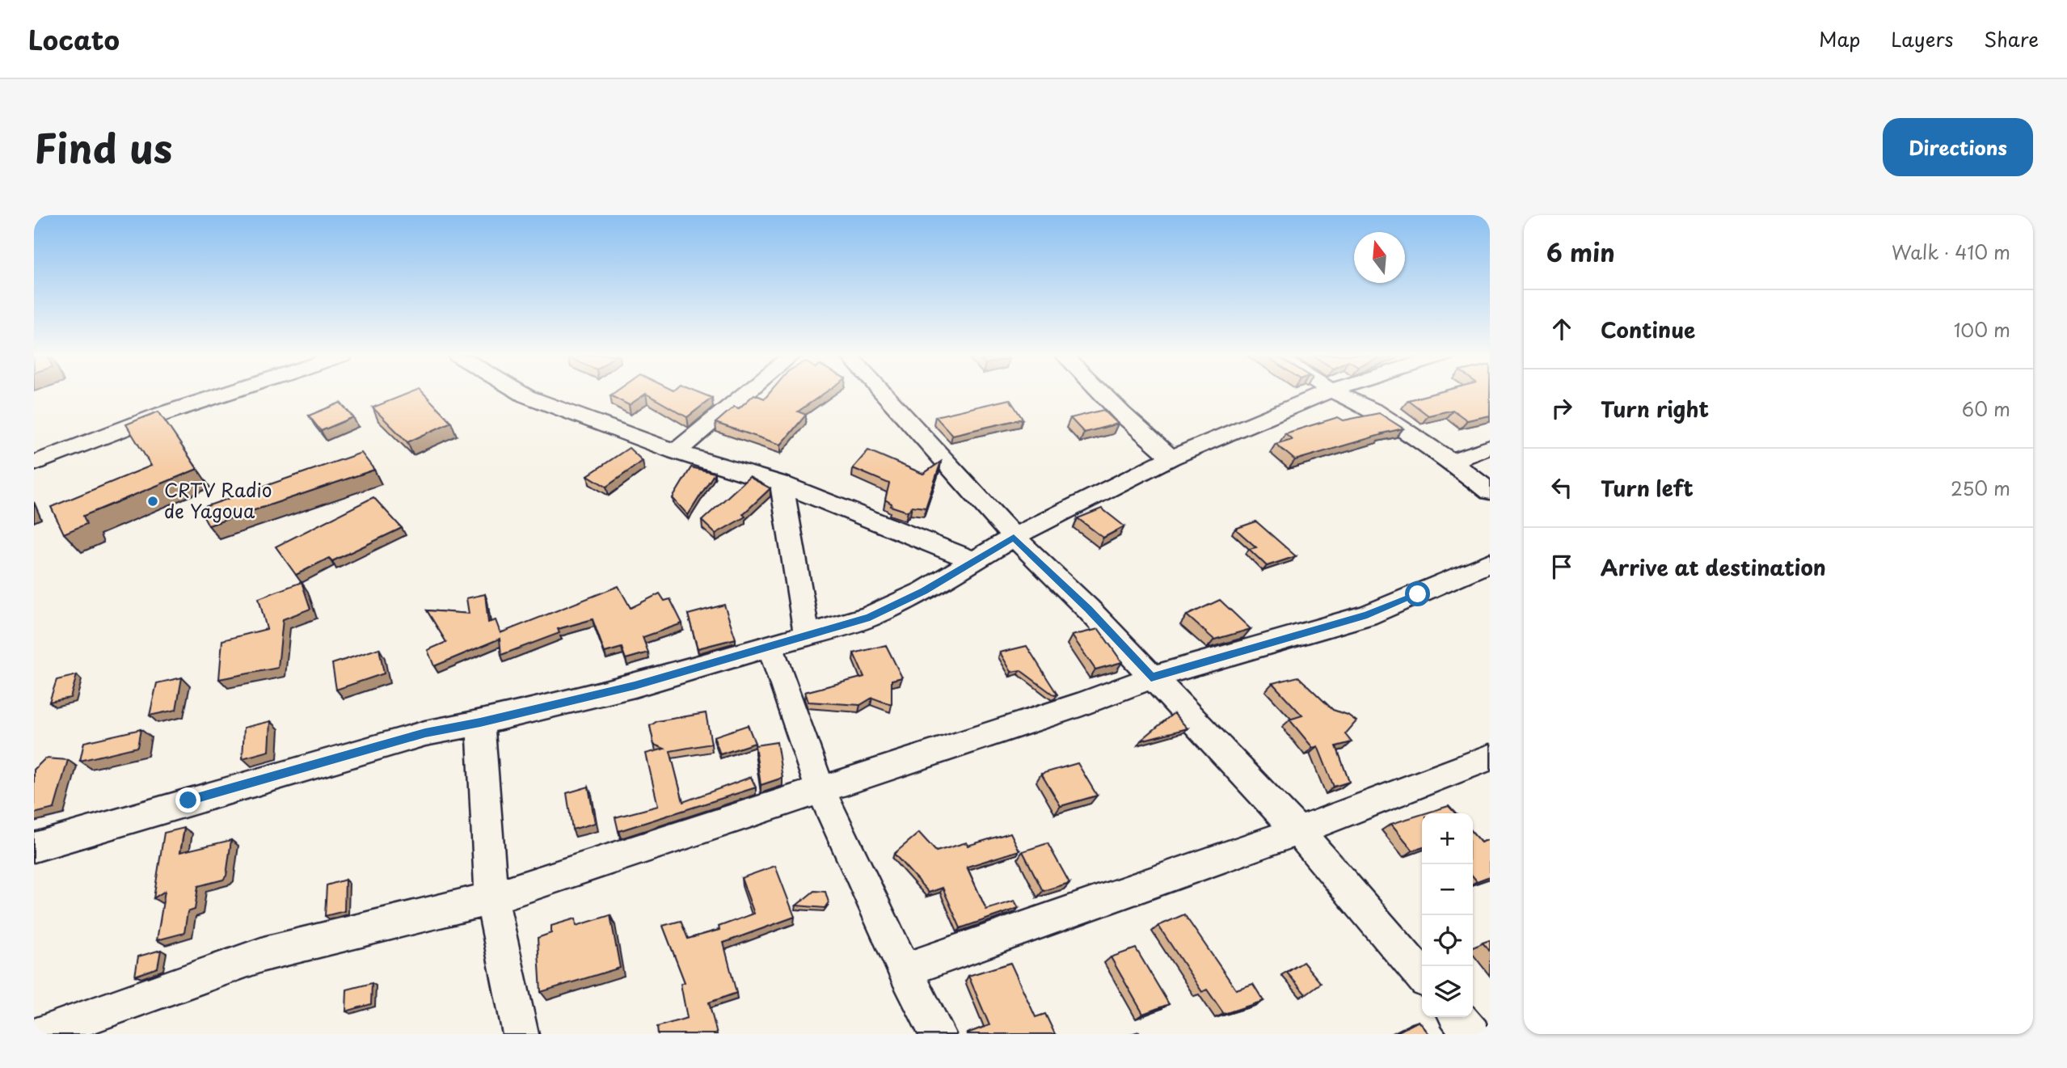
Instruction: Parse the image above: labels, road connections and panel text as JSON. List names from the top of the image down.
{
  "places": ["CRTV Radio de Yagoua"],
  "north": "top",
  "page": {
    "header": "Locato",
    "nav": ["Map", "Layers", "Share"],
    "title": "Find us",
    "buttons": "Directions",
    "heading": ["6 min", "Walk · 410 m"],
    "list": [
      ["Continue", "100 m"],
      ["Turn right", "60 m"],
      ["Turn left", "250 m"],
      "Arrive at destination"
    ],
    "map_buttons": ["+", "−"]
  }
}
